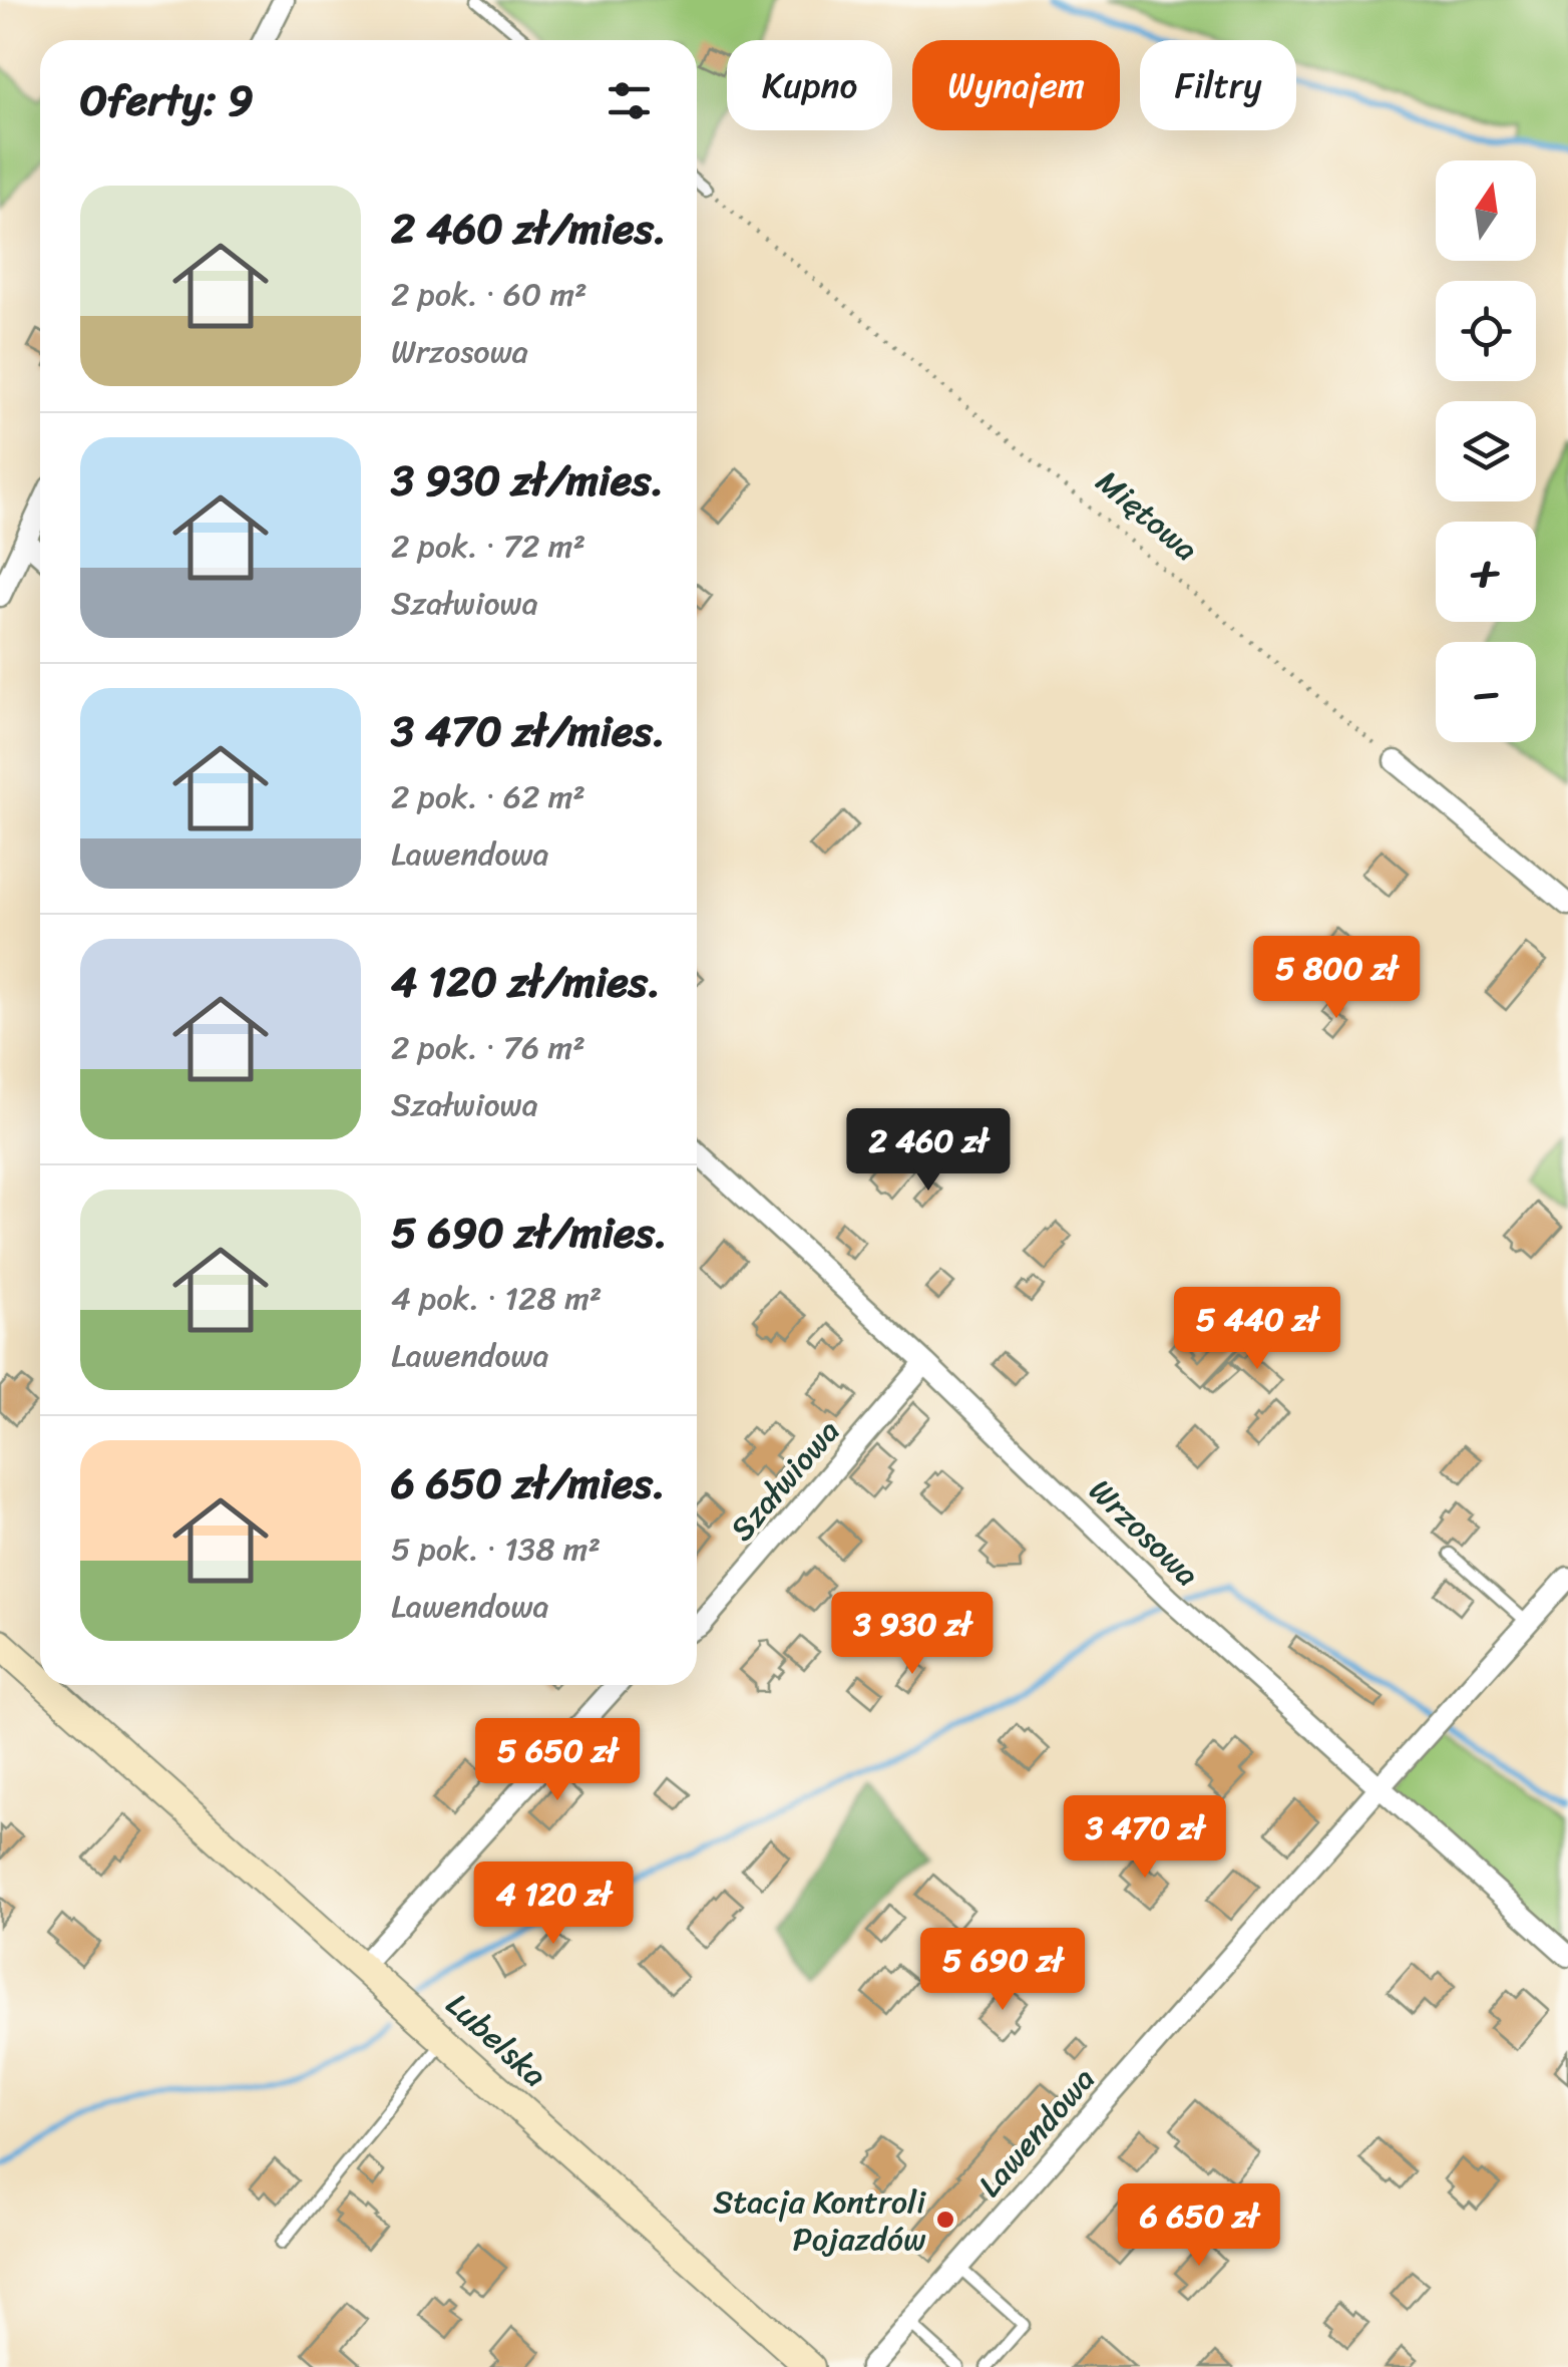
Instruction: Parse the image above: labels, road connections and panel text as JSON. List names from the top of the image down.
{
  "streets": {
    "main road": ["Lubelska"],
    "street": ["Szałwiowa", "Wrzosowa", "Lawendowa"],
    "path": ["Miętowa"]
  },
  "crossings": [
    ["Szałwiowa", "Wrzosowa"],
    ["Wrzosowa", "Lawendowa"]
  ],
  "places": ["Stacja Kontroli Pojazdów"],
  "north": "top",
  "page": {
    "chip": ["Kupno", "Wynajem", "Filtry"],
    "heading": "Oferty: 9",
    "map_buttons": ["+", "−"],
    "list": [
      {
        "name": "2 460 zł/mies.",
        "note": "2 pok. · 60 m² · Wrzosowa"
      },
      {
        "name": "3 930 zł/mies.",
        "note": "2 pok. · 72 m² · Szałwiowa"
      },
      {
        "name": "3 470 zł/mies.",
        "note": "2 pok. · 62 m² · Lawendowa"
      },
      {
        "name": "4 120 zł/mies.",
        "note": "2 pok. · 76 m² · Szałwiowa"
      },
      {
        "name": "5 690 zł/mies.",
        "note": "4 pok. · 128 m² · Lawendowa"
      },
      {
        "name": "6 650 zł/mies.",
        "note": "5 pok. · 138 m² · Lawendowa"
      }
    ],
    "price": [
      "5 800 zł",
      "2 460 zł",
      "5 440 zł",
      "3 930 zł",
      "5 650 zł",
      "3 470 zł",
      "4 120 zł",
      "5 690 zł",
      "6 650 zł"
    ]
  }
}
